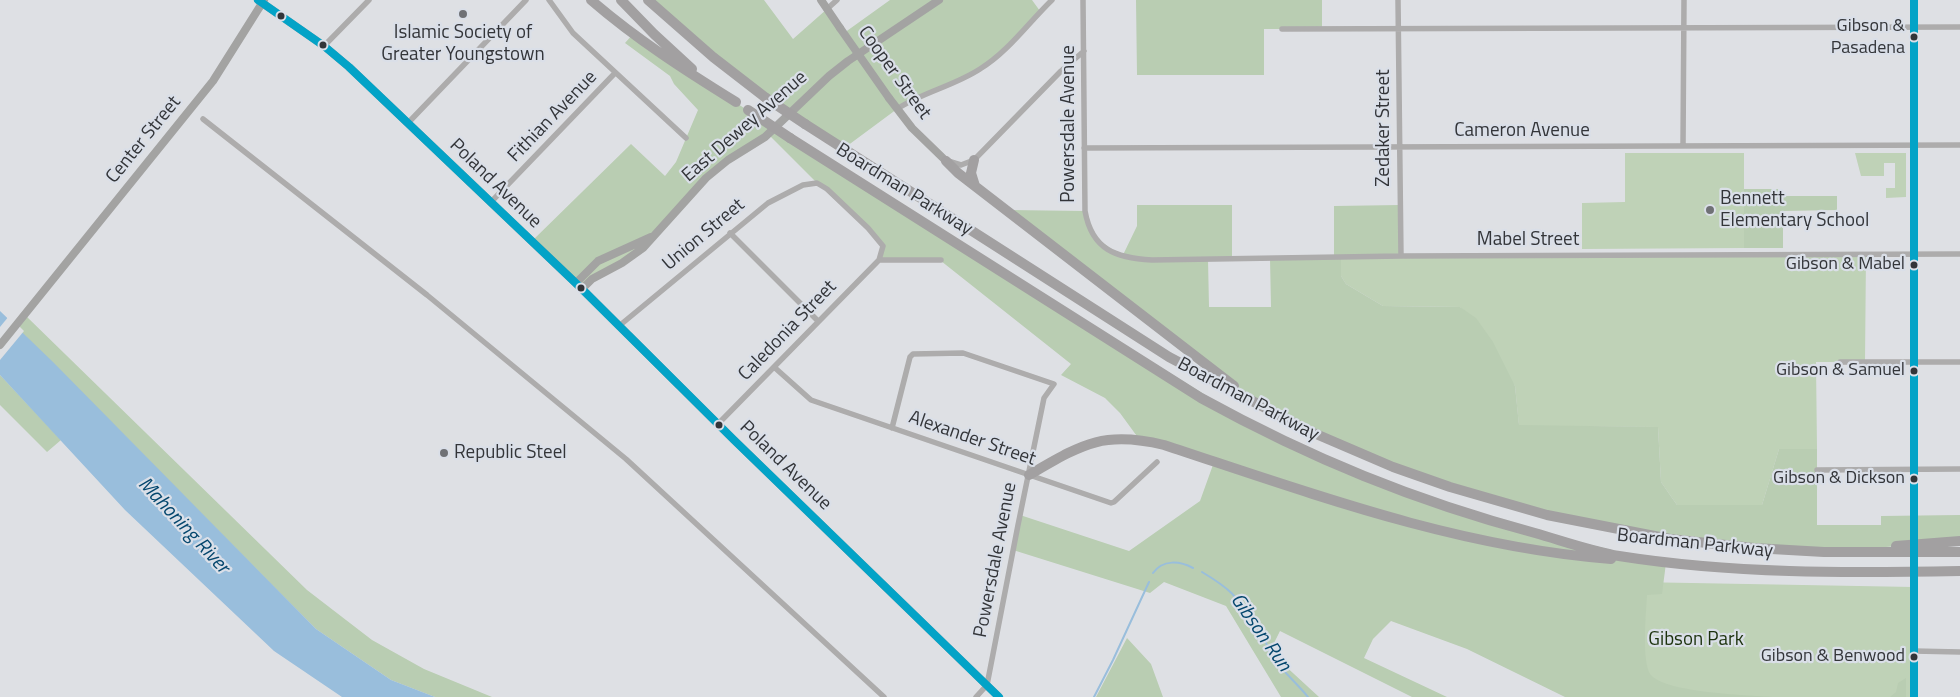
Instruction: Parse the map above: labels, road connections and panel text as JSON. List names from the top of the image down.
{
  "streets": {
    "highway": ["Boardman Parkway"],
    "street": [
      "Cooper Street",
      "Fithian Avenue",
      "Powersdale Avenue",
      "East Dewey Avenue",
      "Zedaker Street",
      "Cameron Avenue",
      "Center Street",
      "Poland Avenue",
      "Union Street",
      "Mabel Street",
      "Caledonia Street",
      "Alexander Street"
    ]
  },
  "crossings": [
    ["Fithian Avenue", "Poland Avenue"],
    ["Powersdale Avenue", "Cameron Avenue"],
    ["Powersdale Avenue", "Poland Avenue"],
    ["Powersdale Avenue", "Mabel Street"],
    ["Powersdale Avenue", "Alexander Street"],
    ["East Dewey Avenue", "Poland Avenue"],
    ["Zedaker Street", "Cameron Avenue"],
    ["Zedaker Street", "Mabel Street"],
    ["Center Street", "Poland Avenue"],
    ["Poland Avenue", "Union Street"],
    ["Poland Avenue", "Caledonia Street"],
    ["Union Street", "Caledonia Street"],
    ["Caledonia Street", "Alexander Street"]
  ],
  "water": ["Mahoning River", "Gibson Run"],
  "parks": ["Gibson Park"],
  "places": [
    "Islamic Society of Greater Youngstown",
    "Gibson & Pasadena",
    "Bennett Elementary School",
    "Gibson & Mabel",
    "Gibson & Samuel",
    "Republic Steel",
    "Gibson & Dickson",
    "Gibson & Benwood"
  ]
}
